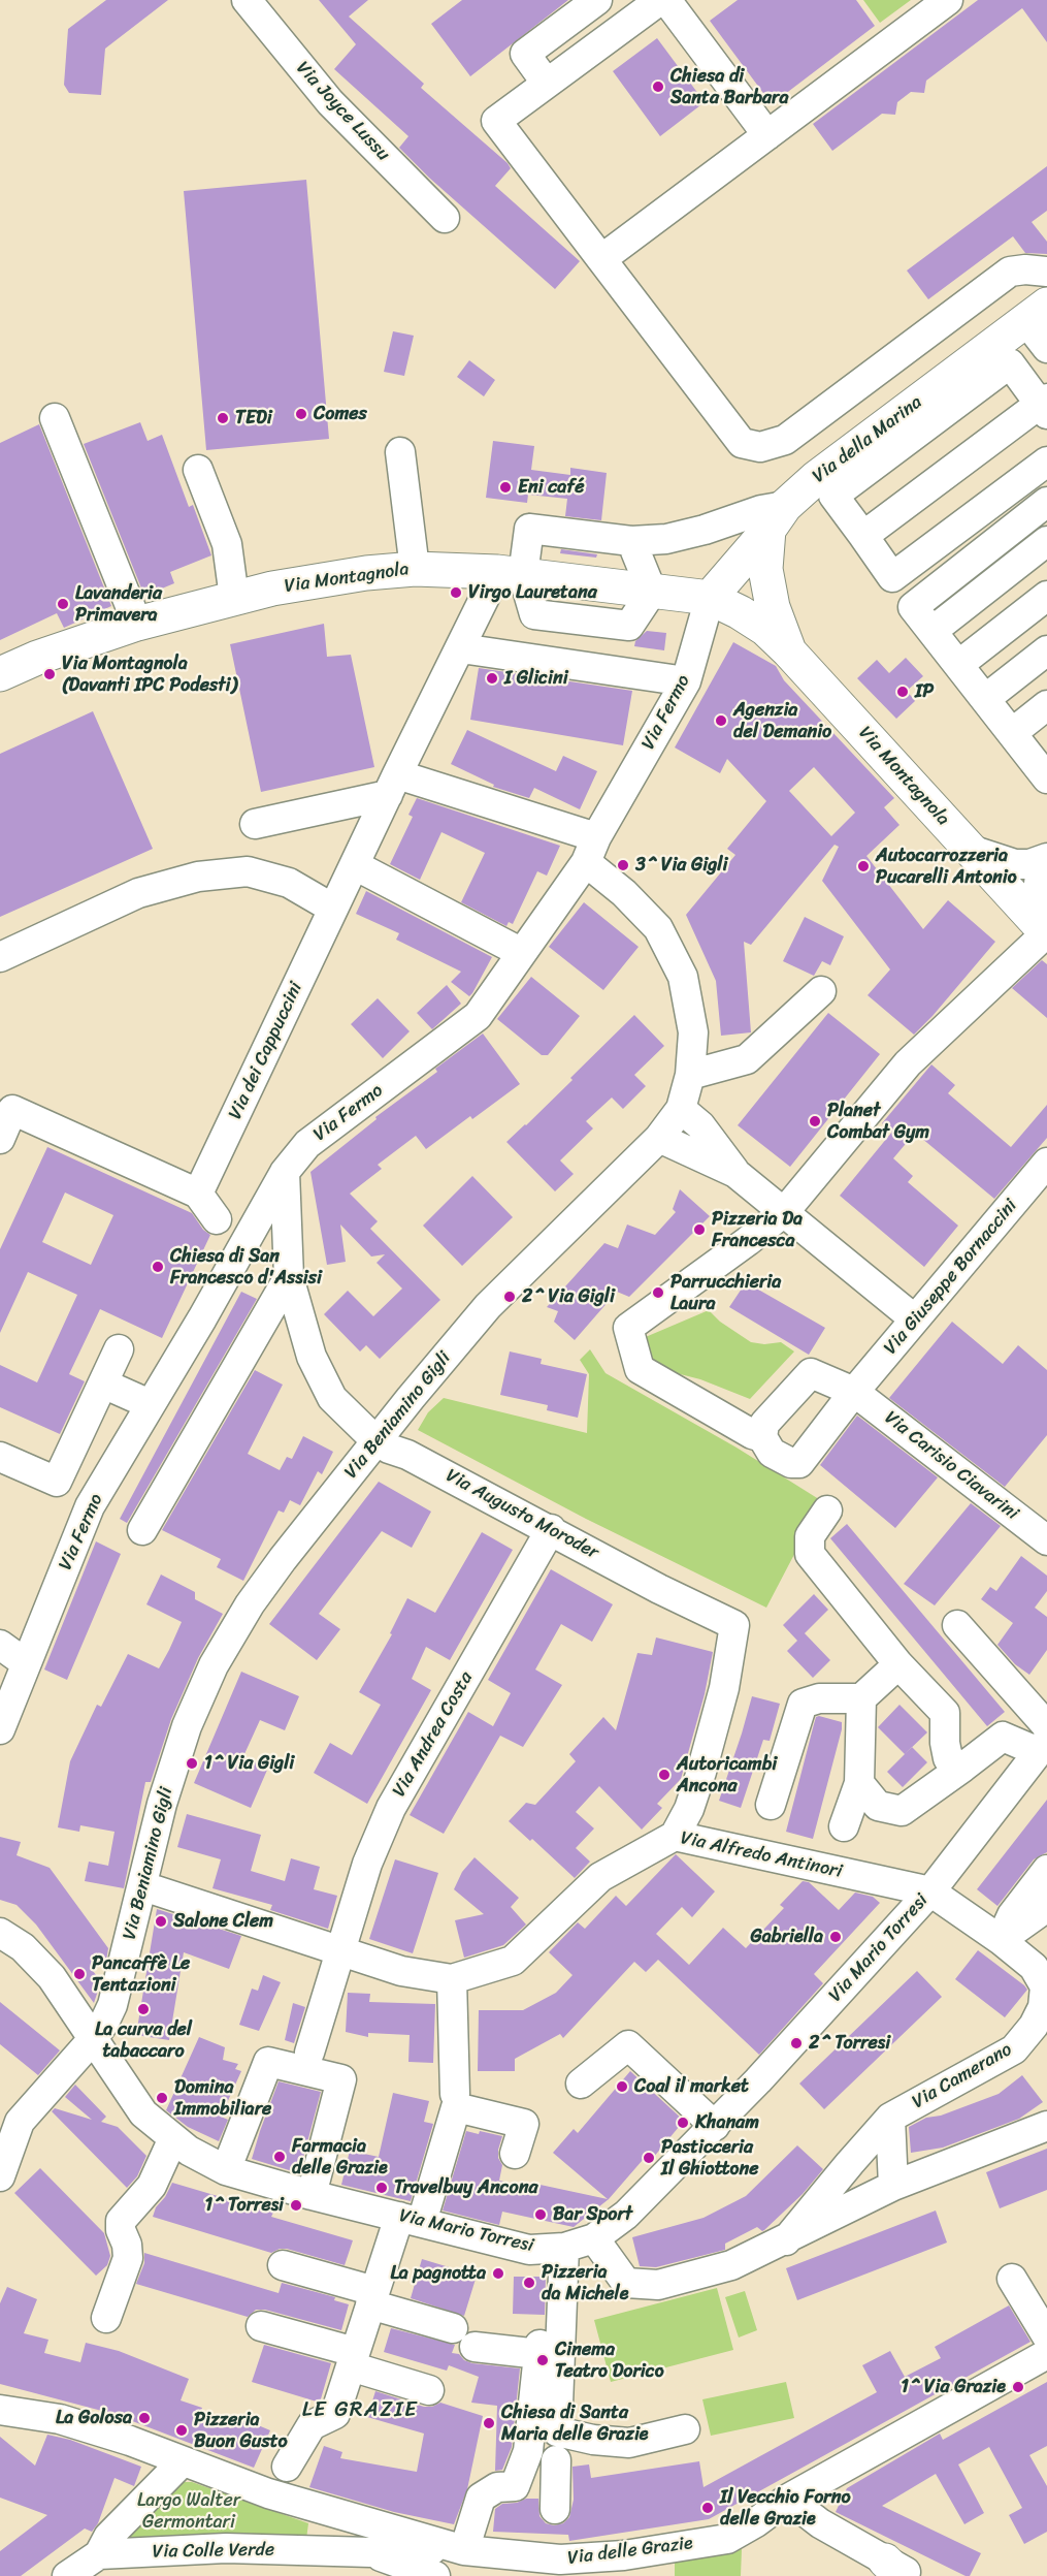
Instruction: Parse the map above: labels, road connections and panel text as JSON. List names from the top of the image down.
{
  "streets": {
    "main road": ["Via della Marina", "Via Montagnola"],
    "street": [
      "Via Joyce Lussu",
      "Via Fermo",
      "Via dei Cappuccini",
      "Via Giuseppe Bornaccini",
      "Via Beniamino Gigli",
      "Via Carisio Ciavarini",
      "Via Augusto Moroder",
      "Via Andrea Costa",
      "Via Alfredo Antinori",
      "Via Mario Torresi",
      "Via Camerano",
      "Via Colle Verde",
      "Via delle Grazie"
    ]
  },
  "crossings": [
    ["Via della Marina", "Via Montagnola"],
    ["Via della Marina", "Via Fermo"],
    ["Via Montagnola", "Via Fermo"],
    ["Via Montagnola", "Via dei Cappuccini"],
    ["Via Fermo", "Via Beniamino Gigli"],
    ["Via Fermo", "Via Augusto Moroder"],
    ["Via Giuseppe Bornaccini", "Via Carisio Ciavarini"],
    ["Via Beniamino Gigli", "Via Augusto Moroder"],
    ["Via Beniamino Gigli", "Via Alfredo Antinori"],
    ["Via Beniamino Gigli", "Via Mario Torresi"],
    ["Via Augusto Moroder", "Via Andrea Costa"],
    ["Via Augusto Moroder", "Via Alfredo Antinori"],
    ["Via Andrea Costa", "Via Alfredo Antinori"],
    ["Via Alfredo Antinori", "Via Mario Torresi"],
    ["Via Alfredo Antinori", "Via Camerano"],
    ["Via Mario Torresi", "Via Camerano"],
    ["Via Colle Verde", "Via delle Grazie"]
  ],
  "districts": ["LE GRAZIE"],
  "parks": ["Largo Walter Germontari"],
  "places": [
    "Chiesa di Santa Barbara",
    "Comes",
    "TEDi",
    "Eni café",
    "Virgo Lauretana",
    "Lavanderia Primavera",
    "Via Montagnola (Davanti IPC Podesti)",
    "I Glicini",
    "IP",
    "Agenzia del Demanio",
    "3^ Via Gigli",
    "Autocarrozzeria Pucarelli Antonio",
    "Planet Combat Gym",
    "Pizzeria Da Francesca",
    "Chiesa di San Francesco d'Assisi",
    "Parrucchieria Laura",
    "2^ Via Gigli",
    "1^ Via Gigli",
    "Autoricambi Ancona",
    "Salone Clem",
    "Gabriella",
    "Pancaffè Le Tentazioni",
    "La curva del tabaccaro",
    "2^ Torresi",
    "Coal il market",
    "Domina Immobiliare",
    "Khanam",
    "Farmacia delle Grazie",
    "Pasticceria Il Ghiottone",
    "Travelbuy Ancona",
    "1^ Torresi",
    "Bar Sport",
    "La pagnotta",
    "Pizzeria da Michele",
    "Cinema Teatro Dorico",
    "1^ Via Grazie",
    "La Golosa",
    "Chiesa di Santa Maria delle Grazie",
    "Pizzeria Buon Gusto",
    "Il Vecchio Forno delle Grazie"
  ]
}
